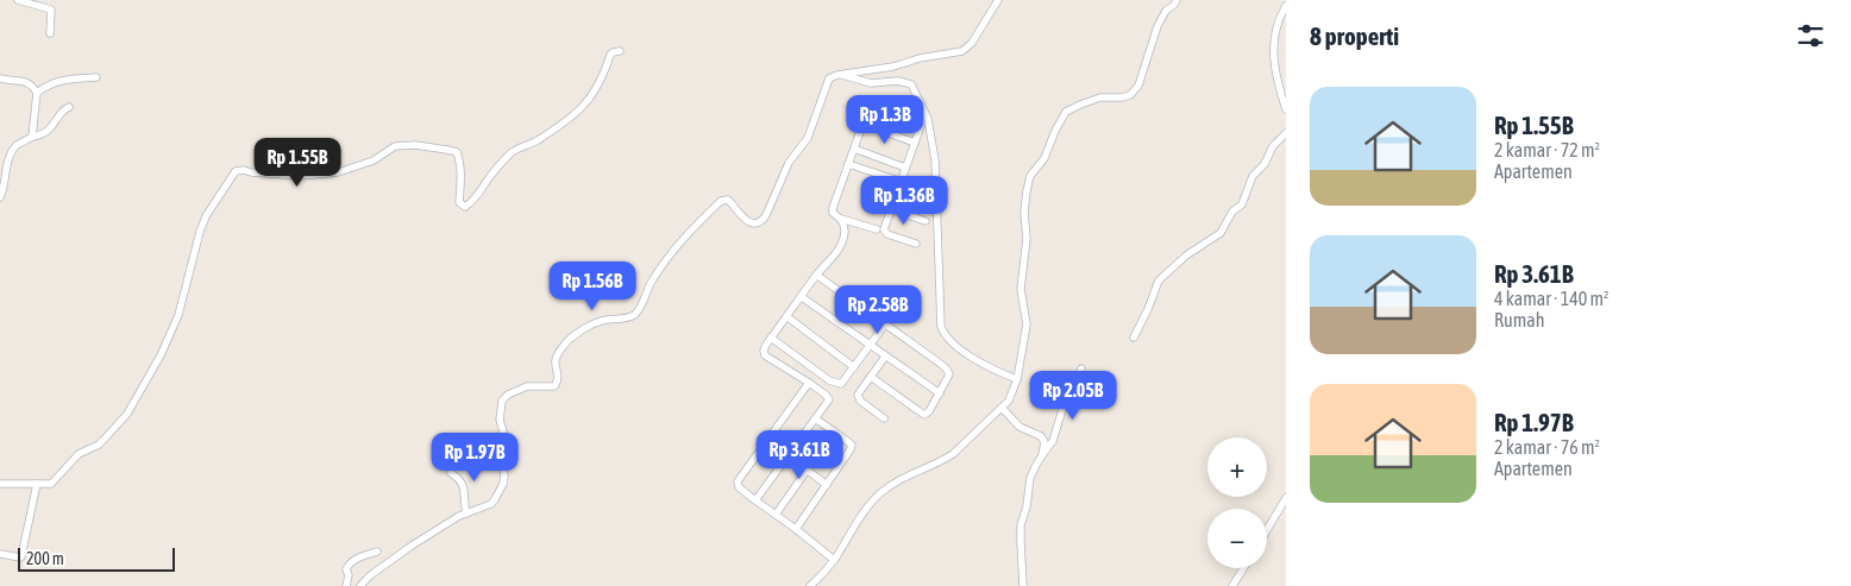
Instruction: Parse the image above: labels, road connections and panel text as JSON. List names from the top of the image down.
{
  "scale_bar": "200 m",
  "page": {
    "heading": "8 properti",
    "list": [
      {
        "name": "Rp 1.55B",
        "note": "2 kamar · 72 m² · Apartemen"
      },
      {
        "name": "Rp 3.61B",
        "note": "4 kamar · 140 m² · Rumah"
      },
      {
        "name": "Rp 1.97B",
        "note": "2 kamar · 76 m² · Apartemen"
      }
    ],
    "price": [
      "Rp 1.3B",
      "Rp 1.55B",
      "Rp 1.36B",
      "Rp 1.56B",
      "Rp 2.58B",
      "Rp 2.05B",
      "Rp 3.61B",
      "Rp 1.97B"
    ],
    "map_buttons": ["+", "−"],
    "scale": "200 m"
  }
}
